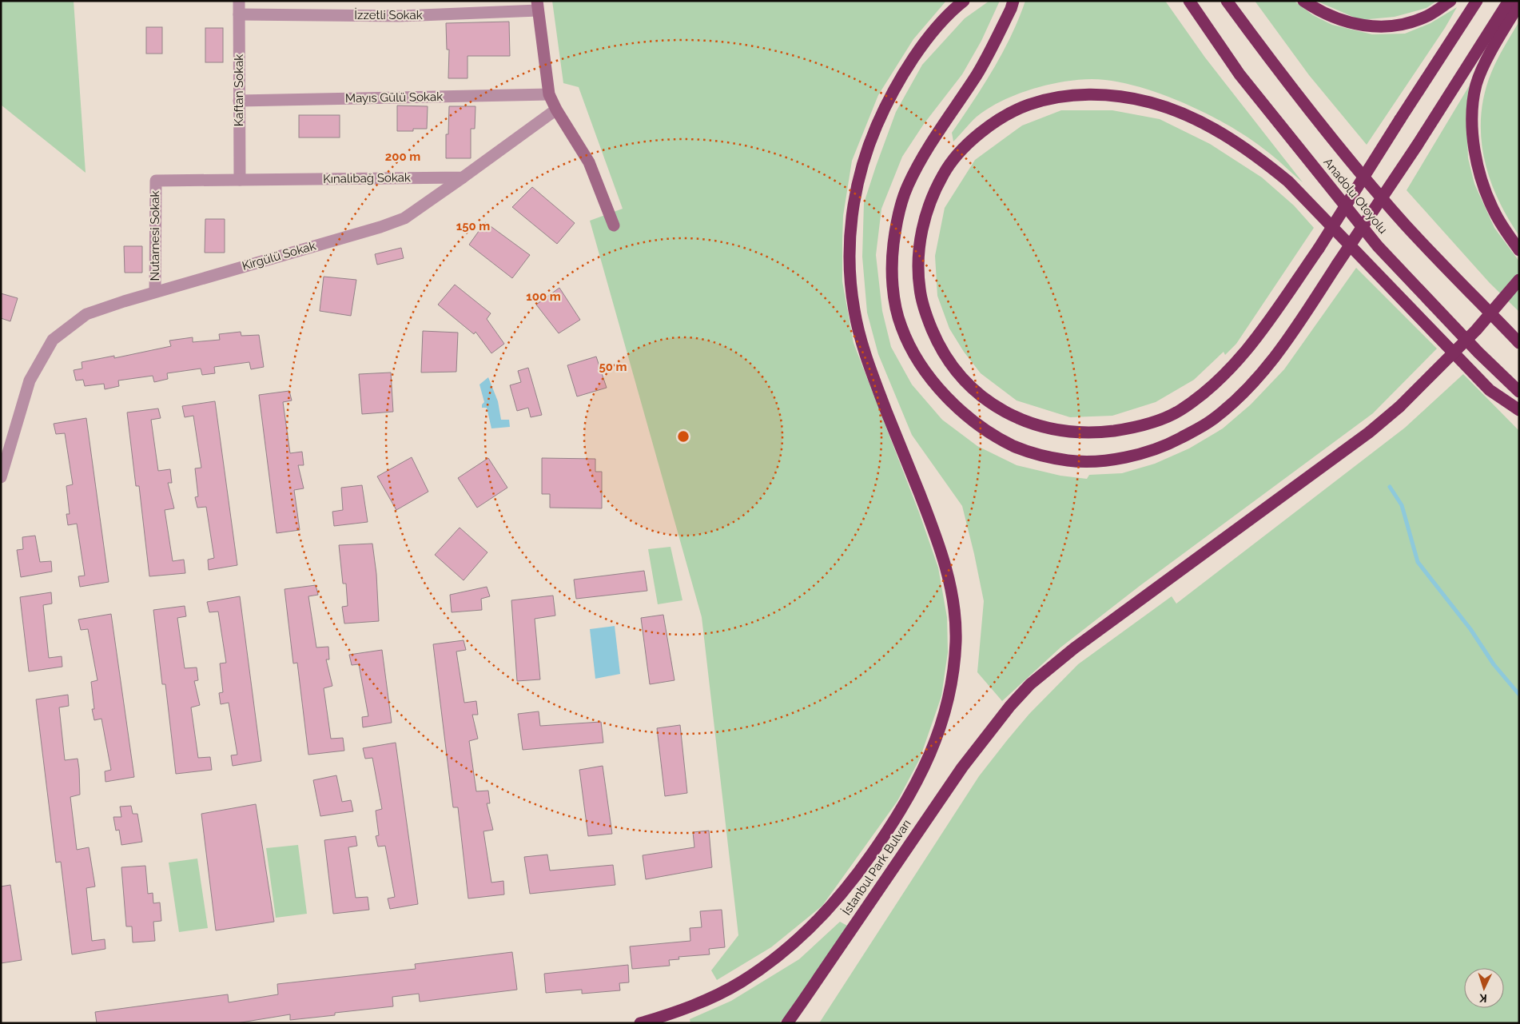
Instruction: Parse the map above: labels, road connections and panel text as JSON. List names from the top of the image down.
{
  "streets": {
    "highway": ["Anadolu Otoyolu", "İstanbul Park Bulvarı"],
    "street": [
      "İzzetli Sokak",
      "Kaftan Sokak",
      "Mayıs Gülü Sokak",
      "Kınalıbağ Sokak",
      "Nutarnesi Sokak",
      "Kirgülü Sokak"
    ]
  },
  "crossings": [
    ["İzzetli Sokak", "Kaftan Sokak"],
    ["Kaftan Sokak", "Mayıs Gülü Sokak"],
    ["Kaftan Sokak", "Kınalıbağ Sokak"],
    ["Kınalıbağ Sokak", "Nutarnesi Sokak"],
    ["Kınalıbağ Sokak", "Kirgülü Sokak"],
    ["Nutarnesi Sokak", "Kirgülü Sokak"]
  ],
  "north": "bottom",
  "rings": [
    "200 m",
    "150 m",
    "100 m",
    "50 m"
  ]
}
